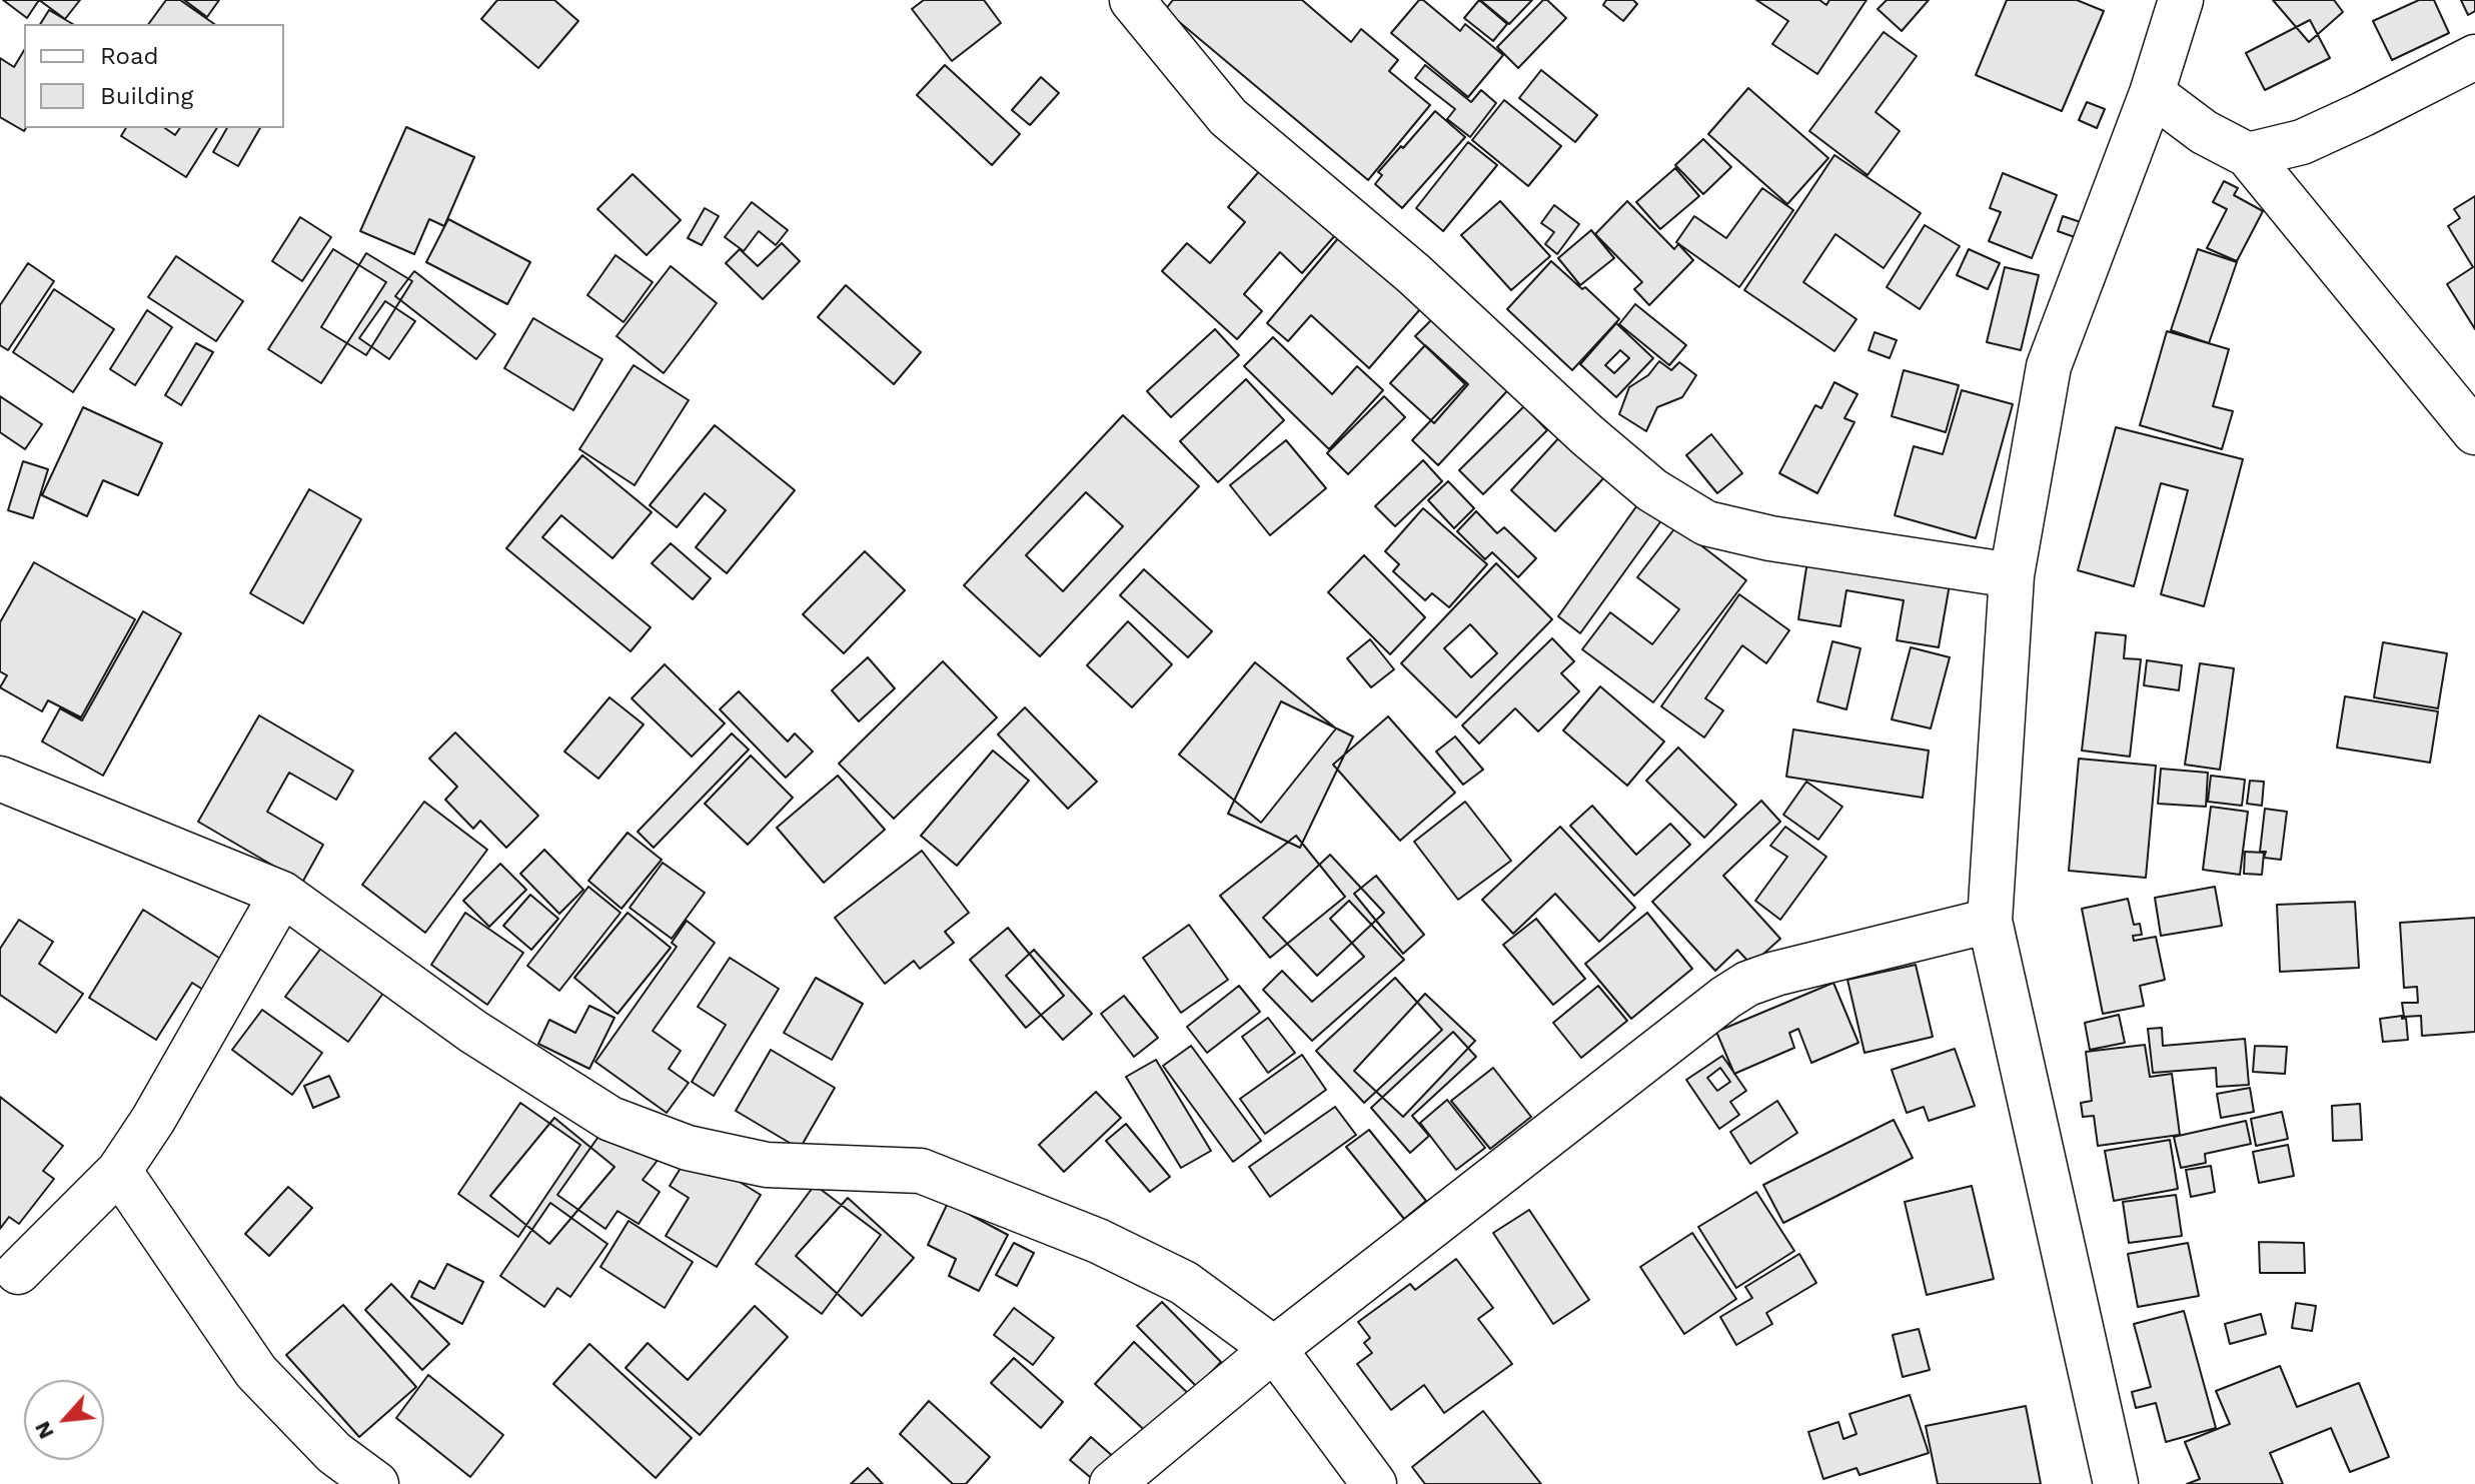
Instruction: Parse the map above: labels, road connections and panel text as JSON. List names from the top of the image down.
{
  "legend": ["Road", "Building"],
  "north": "bottom left"
}
